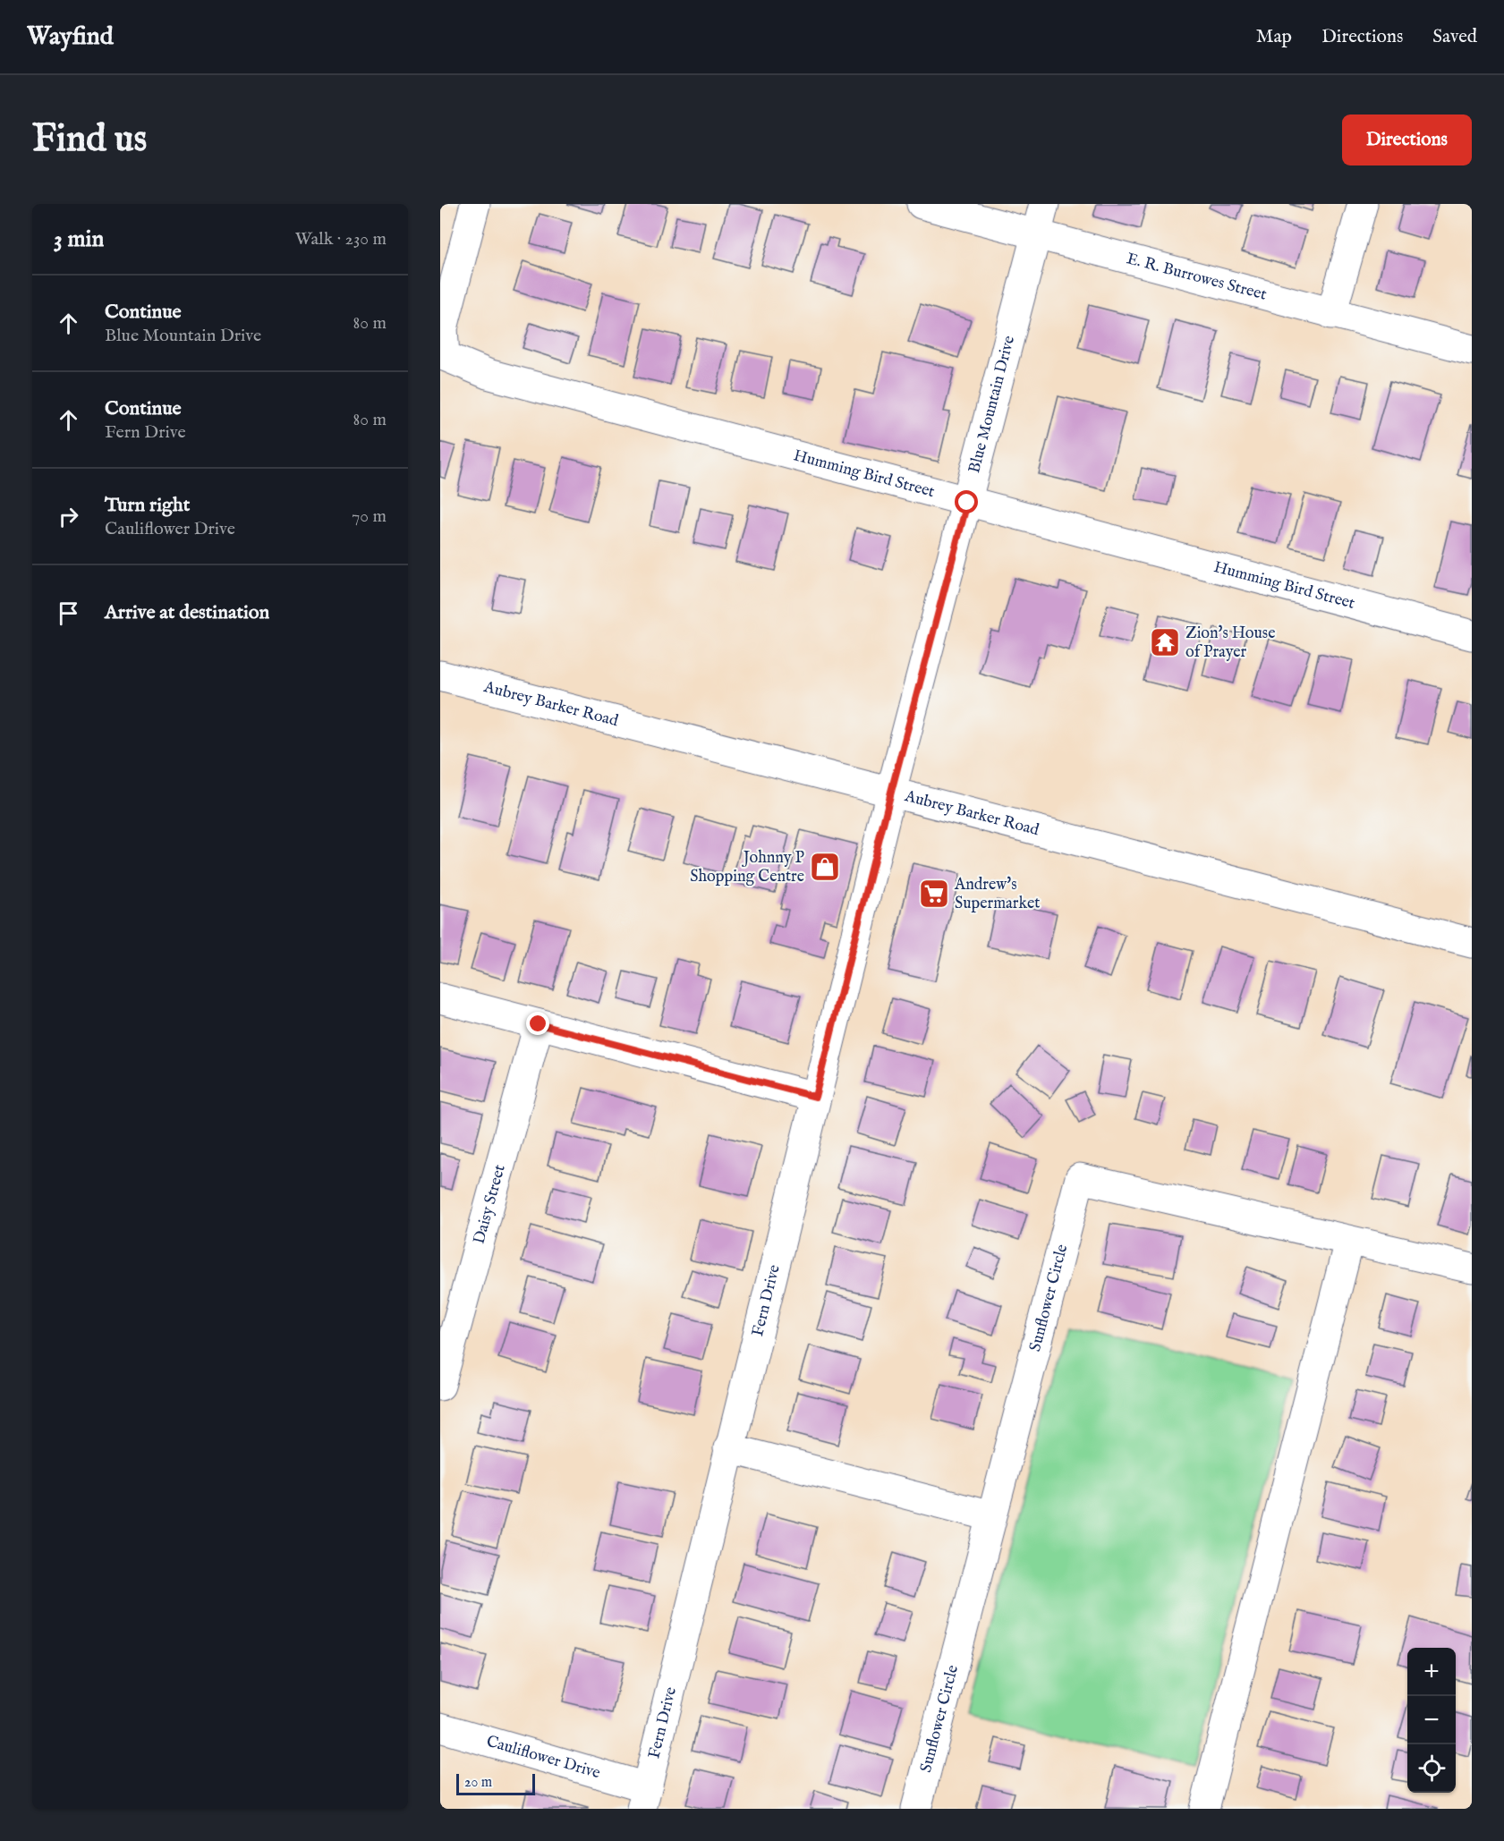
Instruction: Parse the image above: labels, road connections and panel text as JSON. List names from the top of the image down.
{
  "streets": {
    "street": [
      "E. R. Burrowes Street",
      "Blue Mountain Drive",
      "Humming Bird Street",
      "Aubrey Barker Road",
      "Daisy Street",
      "Sunflower Circle",
      "Fern Drive",
      "Cauliflower Drive"
    ]
  },
  "crossings": [
    ["E. R. Burrowes Street", "Blue Mountain Drive"],
    ["Blue Mountain Drive", "Humming Bird Street"],
    ["Blue Mountain Drive", "Aubrey Barker Road"],
    ["Blue Mountain Drive", "Fern Drive"],
    ["Aubrey Barker Road", "Fern Drive"],
    ["Fern Drive", "Cauliflower Drive"]
  ],
  "places": {
    "temple": ["Zion's House of Prayer"],
    "shop": ["Johnny P Shopping Centre"],
    "supermarket": ["Andrew's Supermarket"]
  },
  "scale_bar": "20 m",
  "page": {
    "header": "Wayfind",
    "nav": ["Map", "Directions", "Saved"],
    "buttons": "Directions",
    "title": "Find us",
    "heading": ["3 min", "Walk · 230 m"],
    "list": [
      ["Continue", "Blue Mountain Drive", "80 m"],
      ["Continue", "Fern Drive", "80 m"],
      ["Turn right", "Cauliflower Drive", "70 m"],
      "Arrive at destination"
    ],
    "map_buttons": ["+", "−"],
    "scale": "20 m"
  }
}
